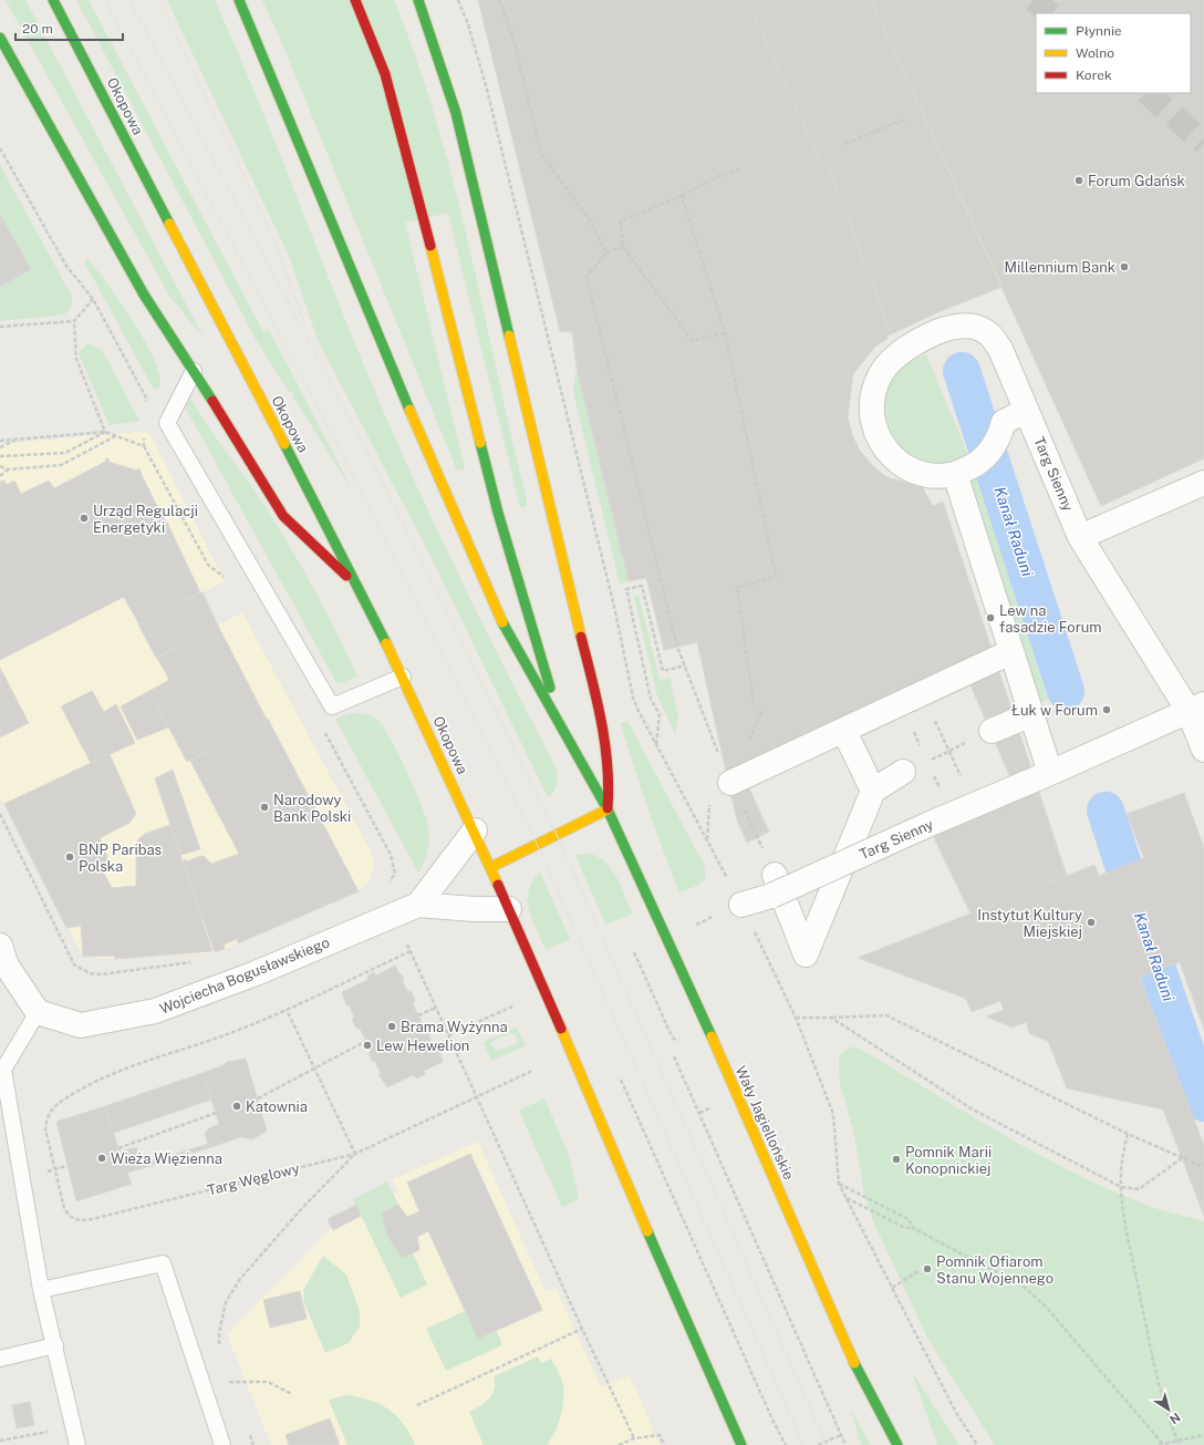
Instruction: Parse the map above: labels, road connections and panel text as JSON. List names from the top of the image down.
{
  "streets": {
    "main road": ["Okopowa", "Wały Jagiellońskie"],
    "street": ["Targ Sienny", "Wojciecha Bogusławskiego"],
    "path": ["Targ Węglowy"]
  },
  "water": ["Kanał Raduni"],
  "places": [
    "Forum Gdańsk",
    "Millennium Bank",
    "Urząd Regulacji Energetyki",
    "Lew na fasadzie Forum",
    "Łuk w Forum",
    "Narodowy Bank Polski",
    "BNP Paribas Polska",
    "Instytut Kultury Miejskiej",
    "Brama Wyżynna",
    "Lew Hewelion",
    "Katownia",
    "Wieża Więzienna",
    "Pomnik Marii Konopnickiej",
    "Pomnik Ofiarom Stanu Wojennego"
  ],
  "legend": ["Płynnie", "Wolno", "Korek"],
  "scale_bar": "20 m",
  "north": "bottom right"
}
